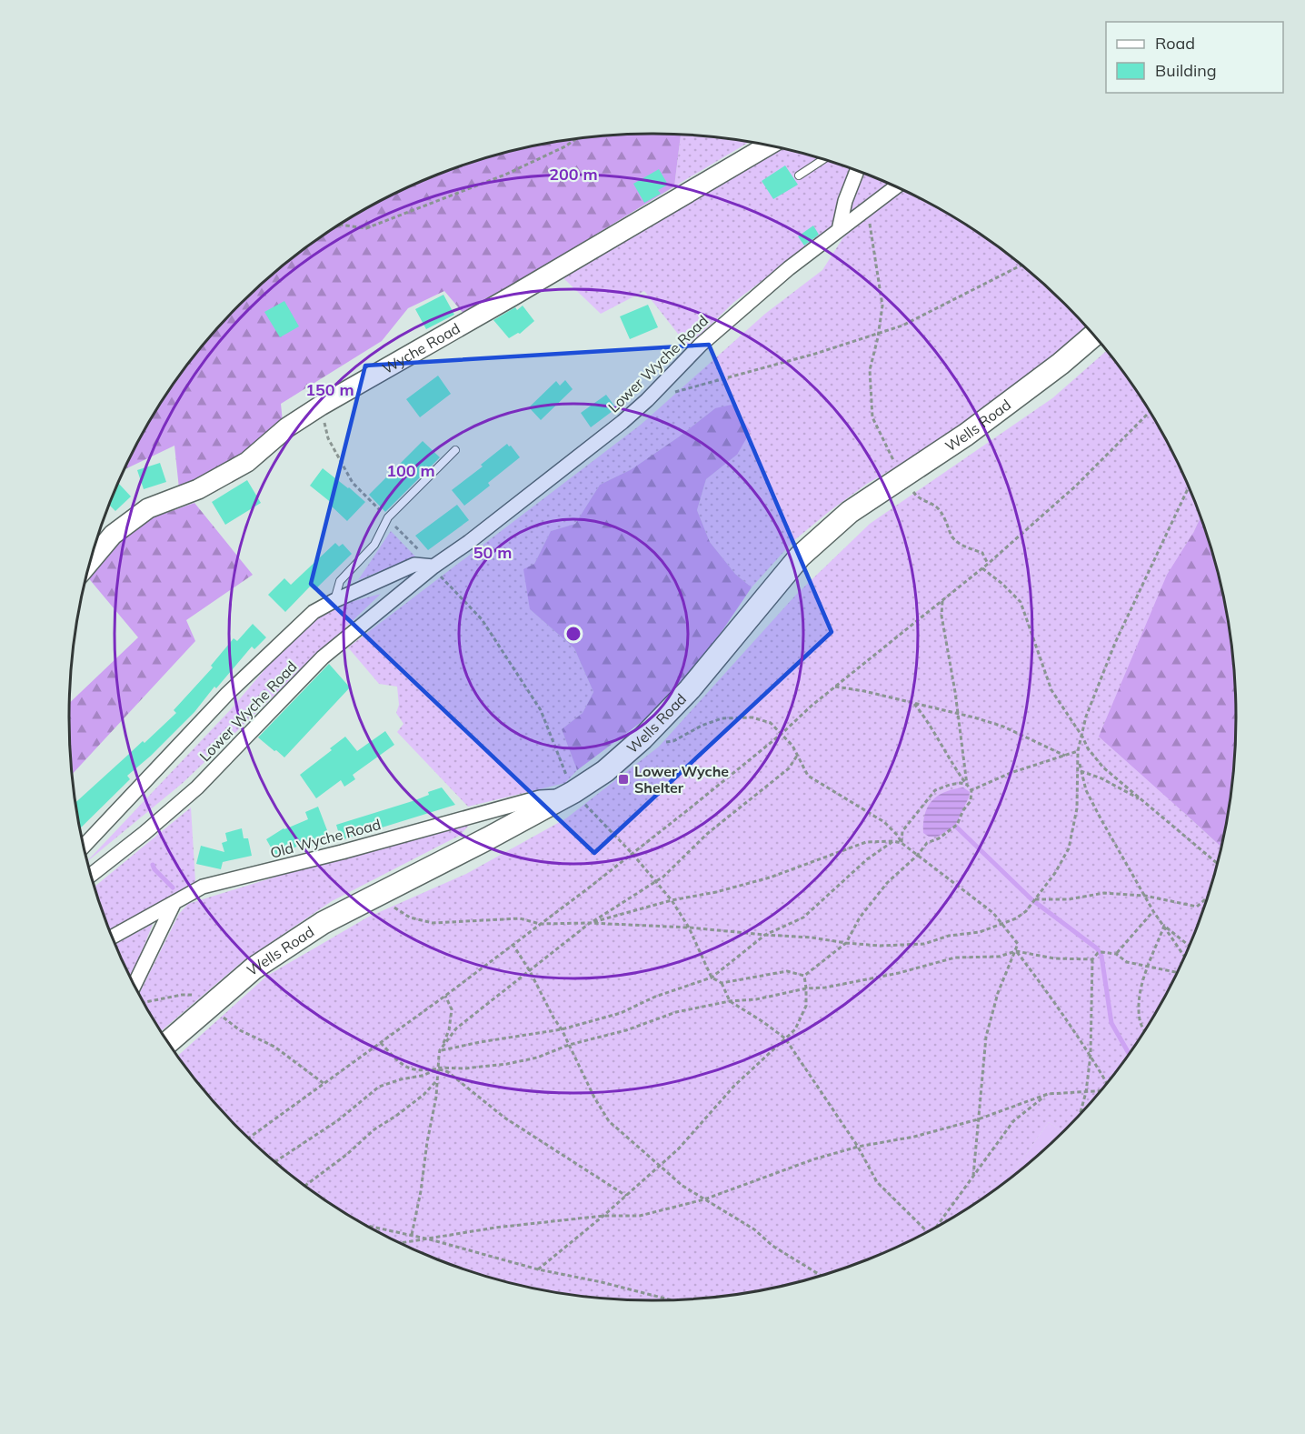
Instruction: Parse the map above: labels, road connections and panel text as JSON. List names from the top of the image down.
{
  "streets": {
    "highway": ["Wells Road"],
    "main road": ["Wyche Road"],
    "street": ["Lower Wyche Road", "Old Wyche Road"]
  },
  "crossings": [
    ["Wells Road", "Old Wyche Road"]
  ],
  "places": {
    "transit": ["Lower Wyche Shelter"]
  },
  "legend": ["Road", "Building"],
  "rings": [
    "200 m",
    "150 m",
    "100 m",
    "50 m"
  ]
}
